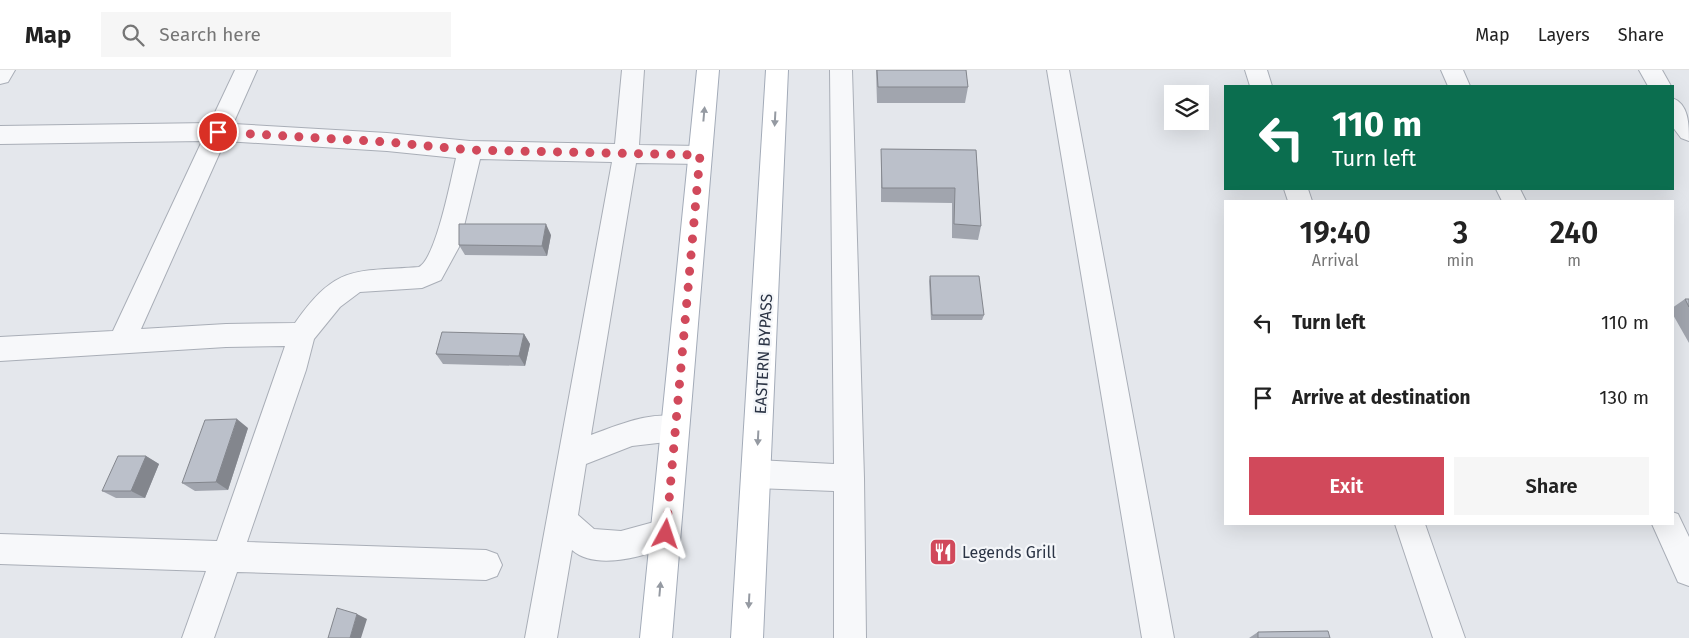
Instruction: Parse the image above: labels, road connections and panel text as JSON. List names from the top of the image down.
{
  "streets": {
    "main road": ["EASTERN BYPASS"]
  },
  "places": {
    "restaurant": ["Legends Grill"]
  },
  "page": {
    "header": "Map",
    "search": "Search here",
    "nav": ["Map", "Layers", "Share"],
    "turn": ["110 m", "Turn left"],
    "eta": [
      "19:40",
      "Arrival",
      "3",
      "min",
      "240",
      "m"
    ],
    "list": [
      {
        "name": "Turn left",
        "value": "110 m"
      },
      {
        "name": "Arrive at destination",
        "value": "130 m"
      }
    ],
    "buttons": ["Exit", "Share"]
  }
}
